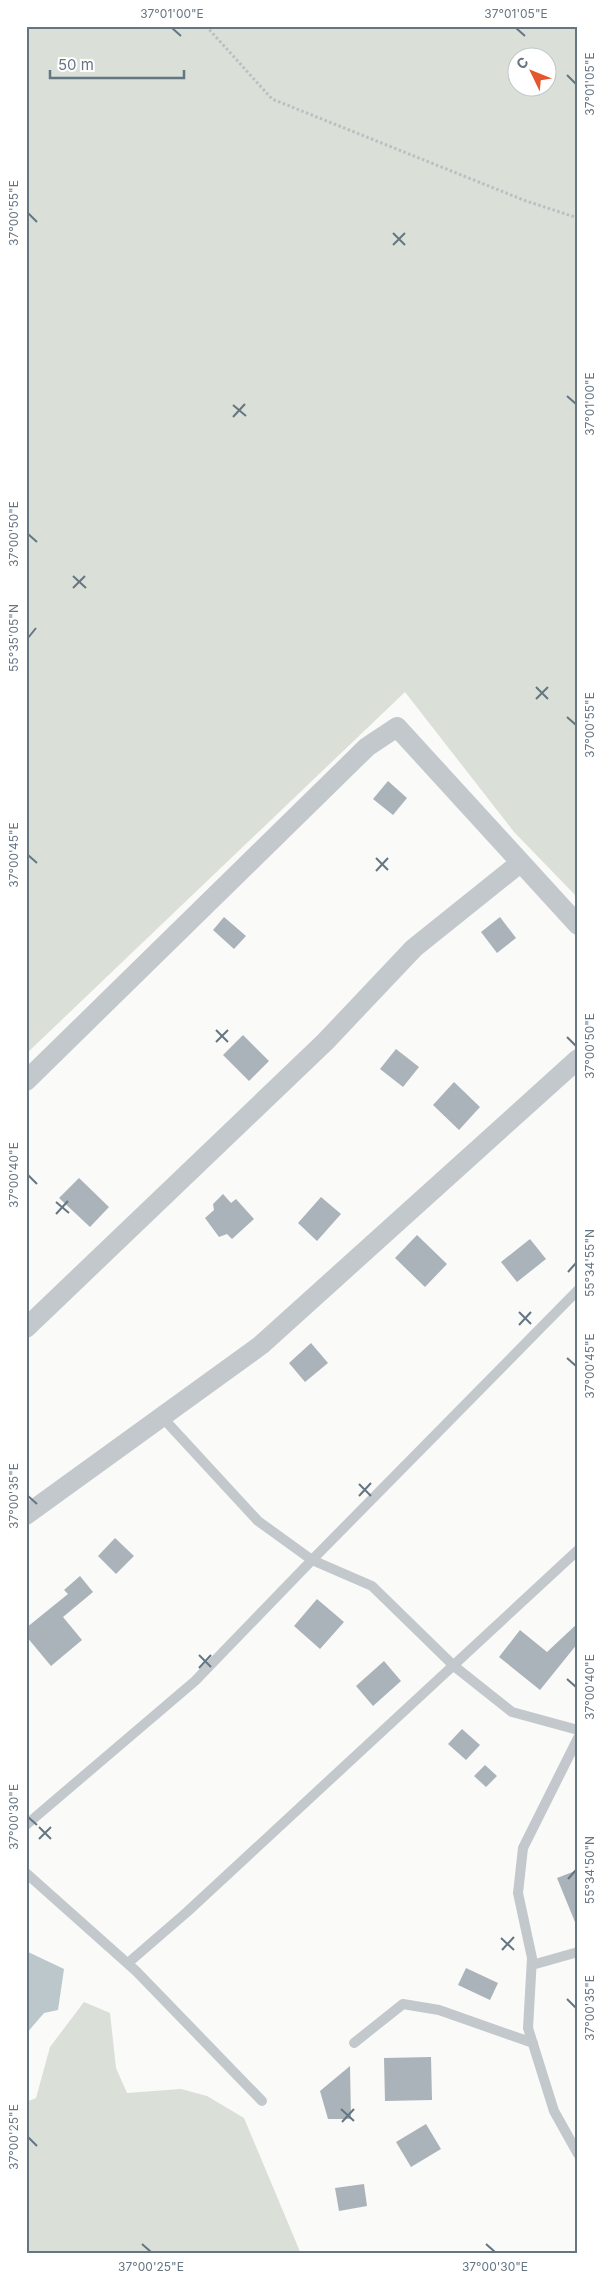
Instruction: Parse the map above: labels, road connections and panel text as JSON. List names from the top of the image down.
{
  "scale_bar": "50 m",
  "north": "top left",
  "coordinates": [
    "37°01'00\"E",
    "37°01'05\"E",
    "37°00'55\"E",
    "37°00'50\"E",
    "55°35'05\"N",
    "37°00'45\"E",
    "37°00'40\"E",
    "55°34'55\"N",
    "37°00'35\"E",
    "37°00'30\"E",
    "55°34'50\"N",
    "37°00'25\"E"
  ]
}
